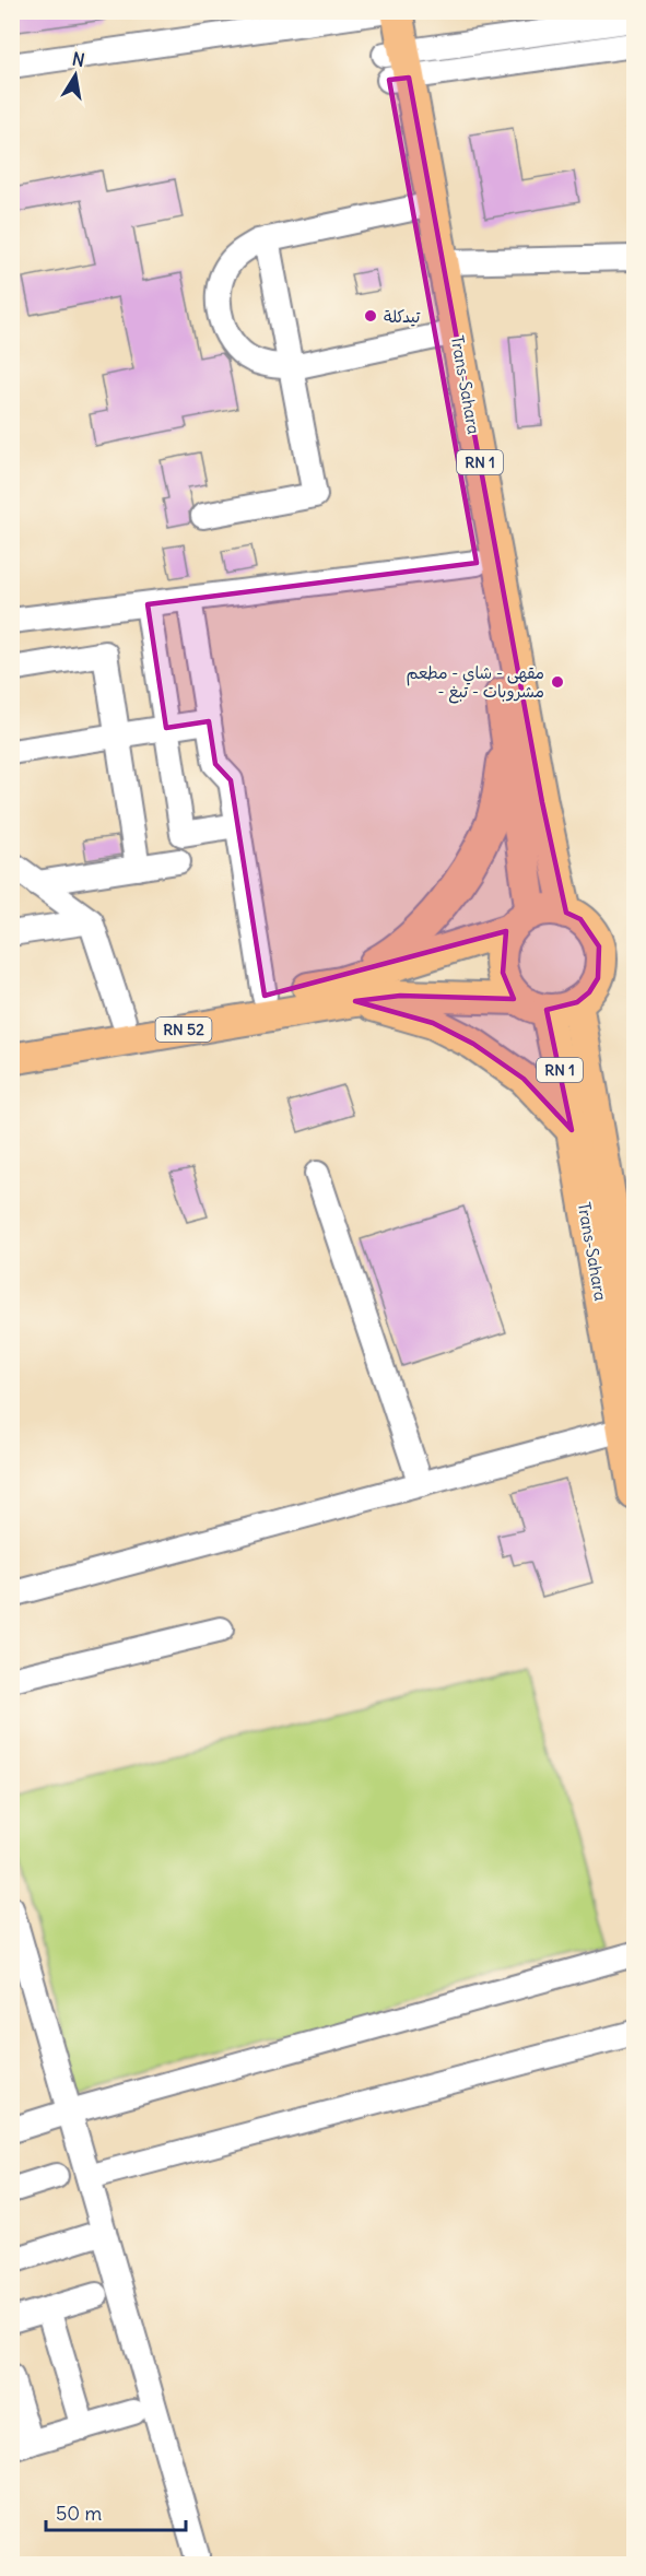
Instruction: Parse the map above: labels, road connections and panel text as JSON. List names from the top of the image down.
{
  "streets": {
    "main road": ["Trans-Sahara", "RN 1", "RN 52"]
  },
  "places": ["تيدكلة", "مقهى - شاي - مطعم - مشروبات - تبغ"],
  "scale_bar": "50 m",
  "north": "top"
}
